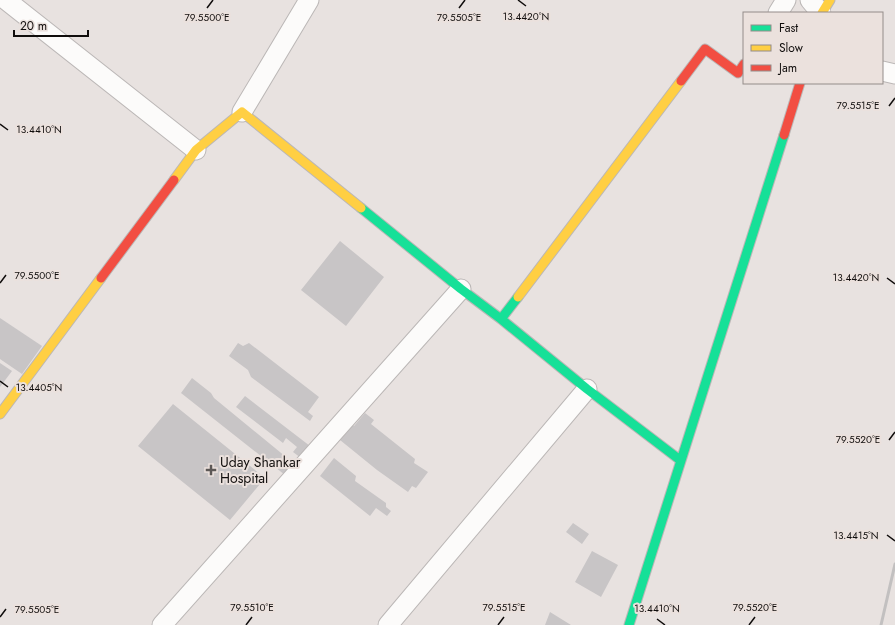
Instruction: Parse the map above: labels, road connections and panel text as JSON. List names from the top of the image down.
{
  "places": {
    "health": ["Uday Shankar Hospital"]
  },
  "legend": ["Fast", "Slow", "Jam"],
  "scale_bar": "20 m",
  "coordinates": [
    "13.4420°N",
    "79.5500°E",
    "79.5505°E",
    "79.5515°E",
    "13.4410°N",
    "13.4405°N",
    "79.5520°E",
    "13.4415°N",
    "79.5510°E"
  ]
}
